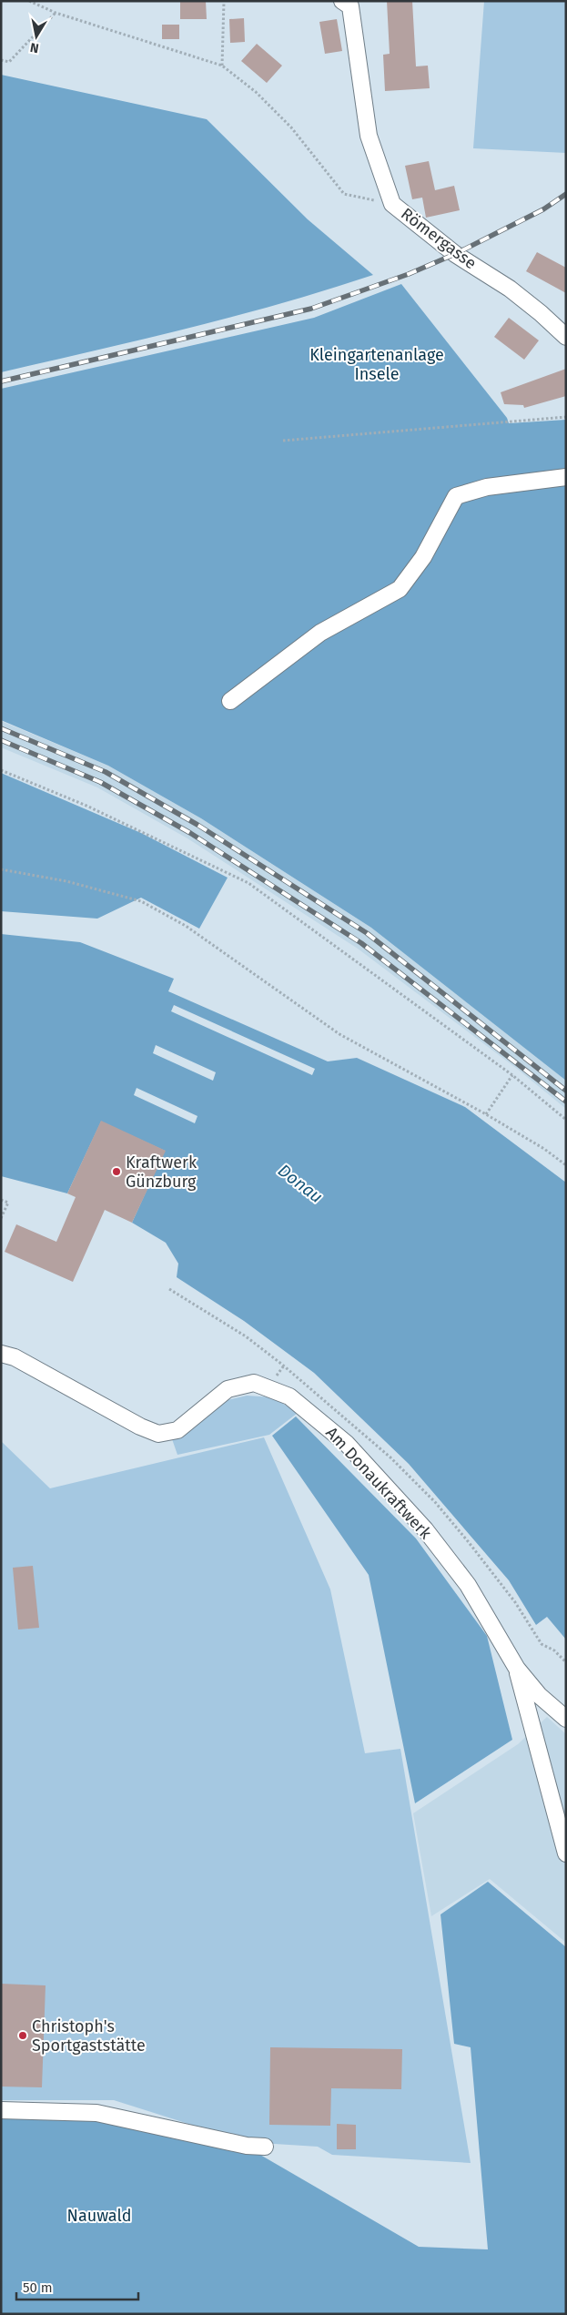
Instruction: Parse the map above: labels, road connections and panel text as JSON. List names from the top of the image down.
{
  "streets": {
    "street": ["Römergasse", "Am Donaukraftwerk"]
  },
  "water": ["Donau"],
  "parks": ["Kleingartenanlage Insele", "Nauwald"],
  "places": ["Kraftwerk Günzburg", "Christoph's Sportgaststätte"],
  "scale_bar": "50 m",
  "north": "bottom"
}
